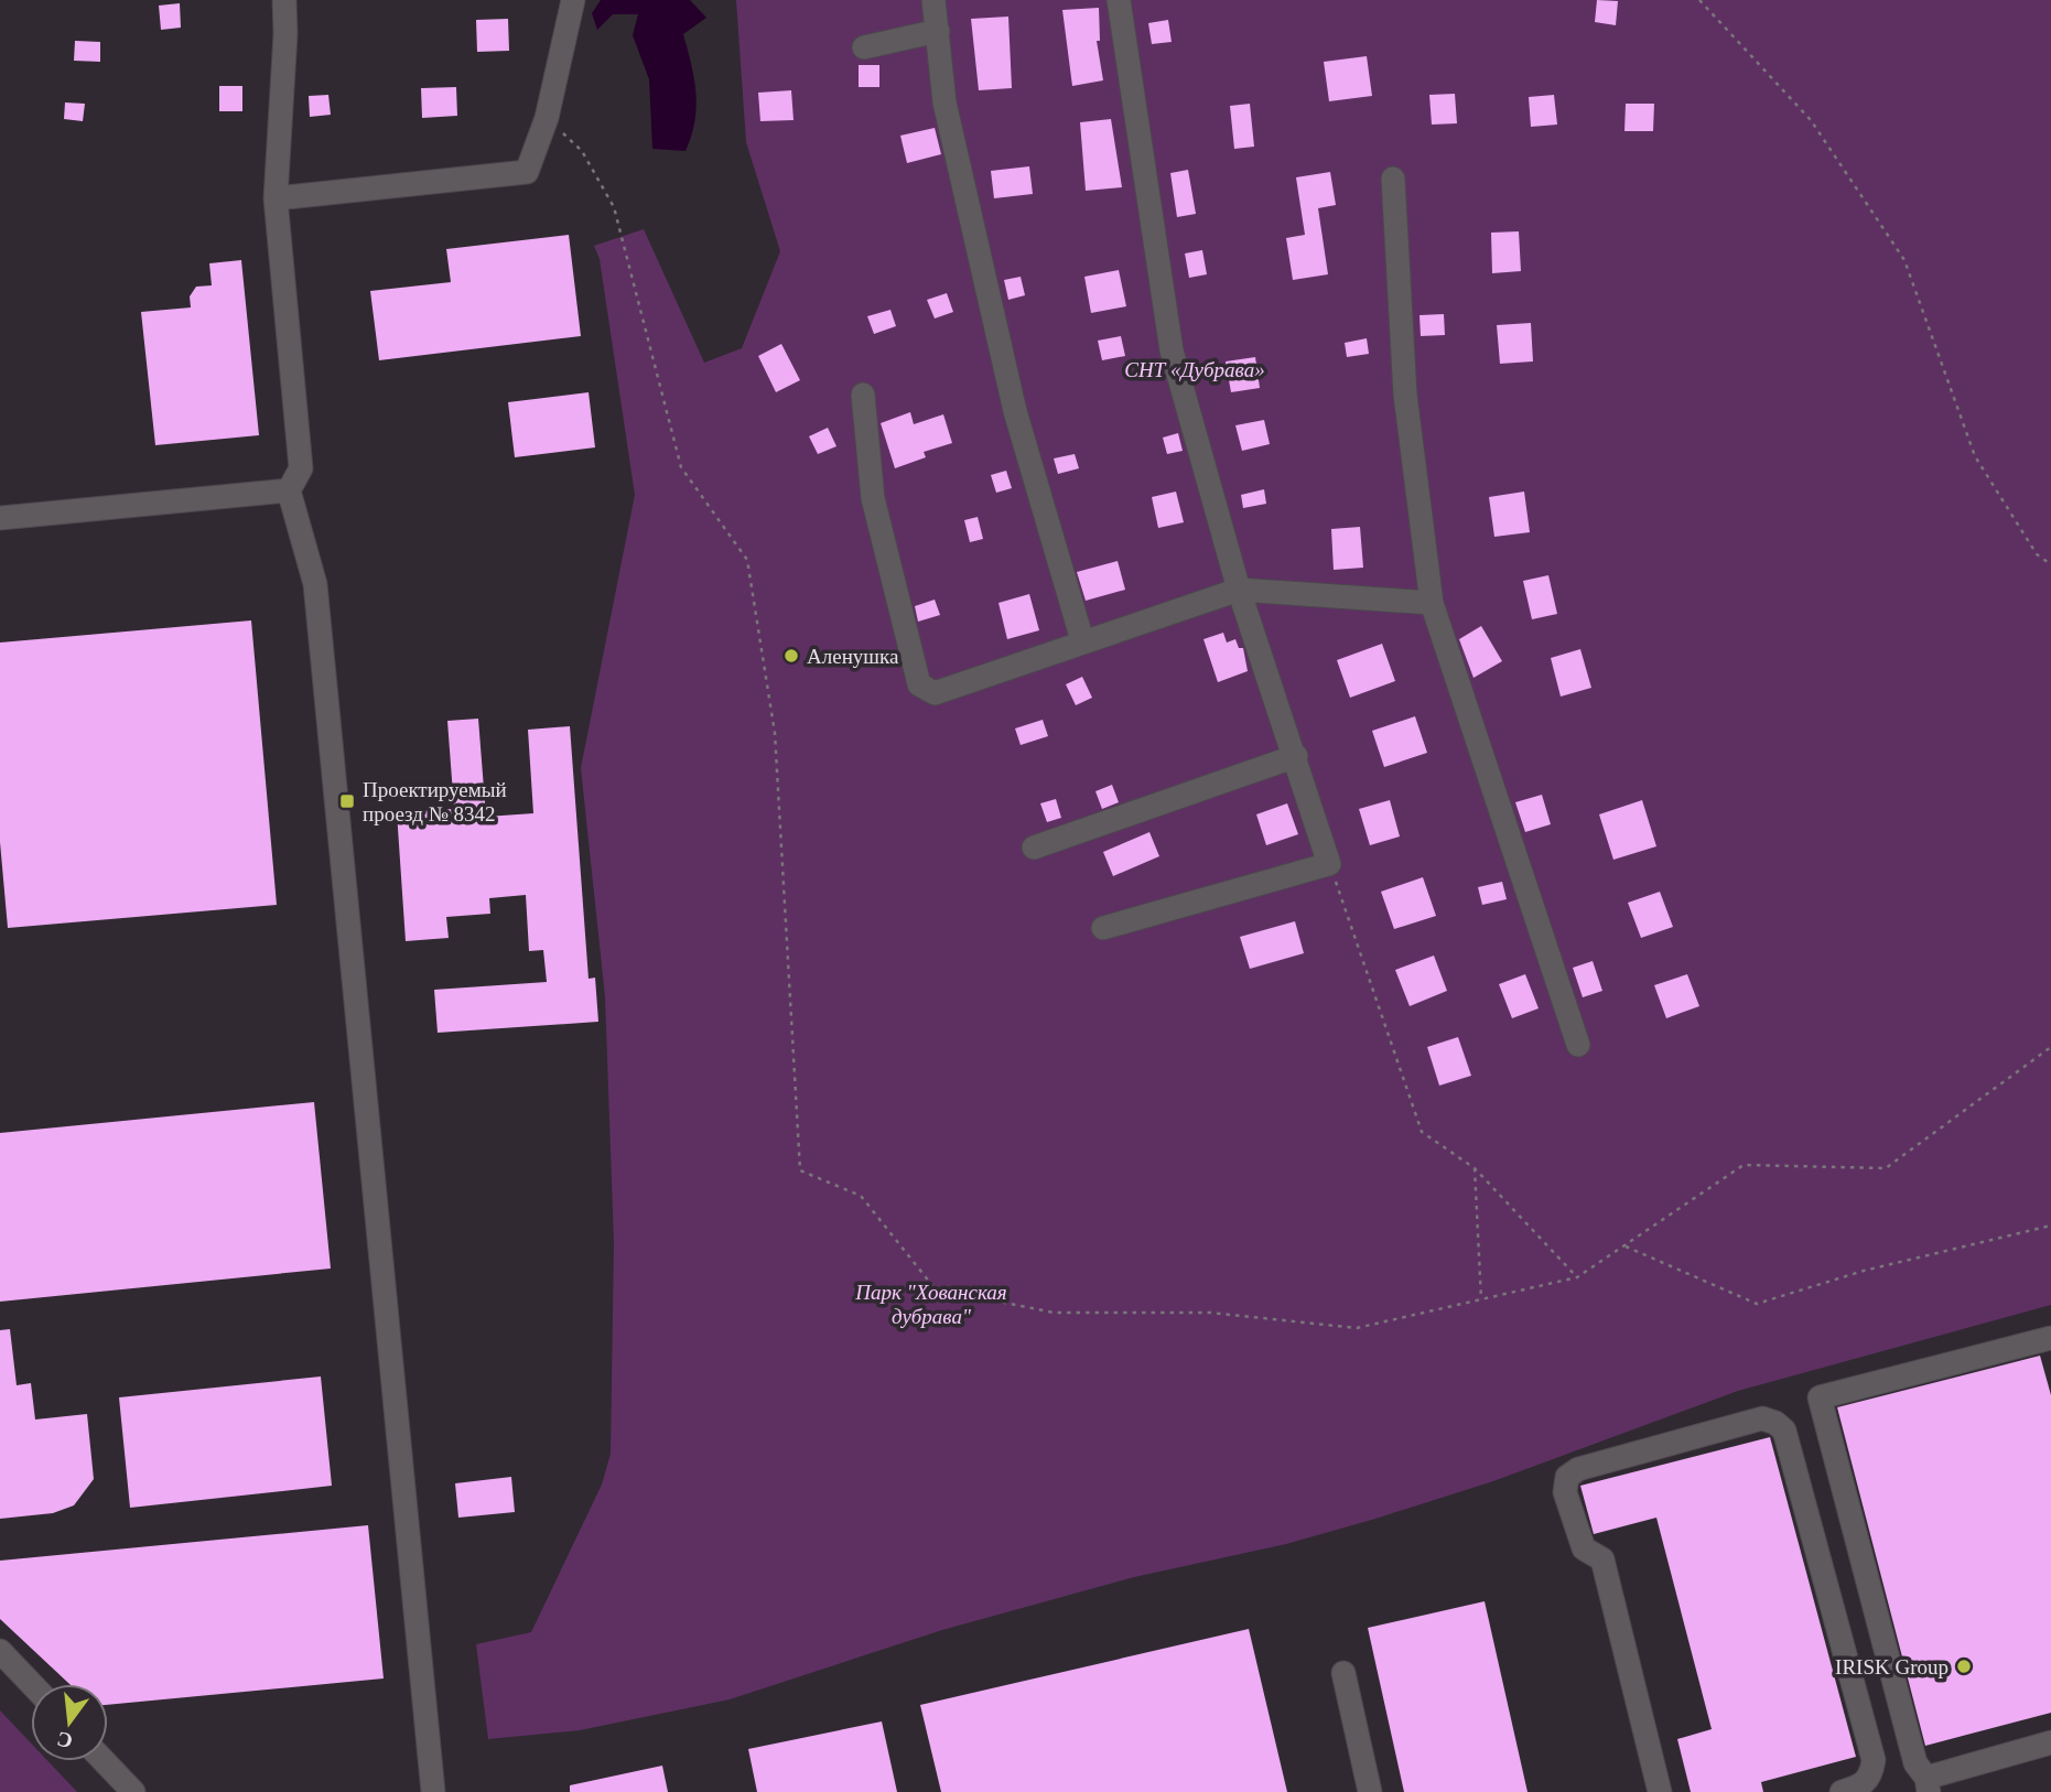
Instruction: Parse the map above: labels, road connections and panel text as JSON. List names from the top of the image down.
{
  "parks": ["СНТ «Дубрава»", "Парк \"Хованская дубрава\""],
  "places": {
    "other": ["Аленушка", "IRISK Group"],
    "transit": ["Проектируемый проезд № 8342"]
  },
  "north": "bottom"
}
